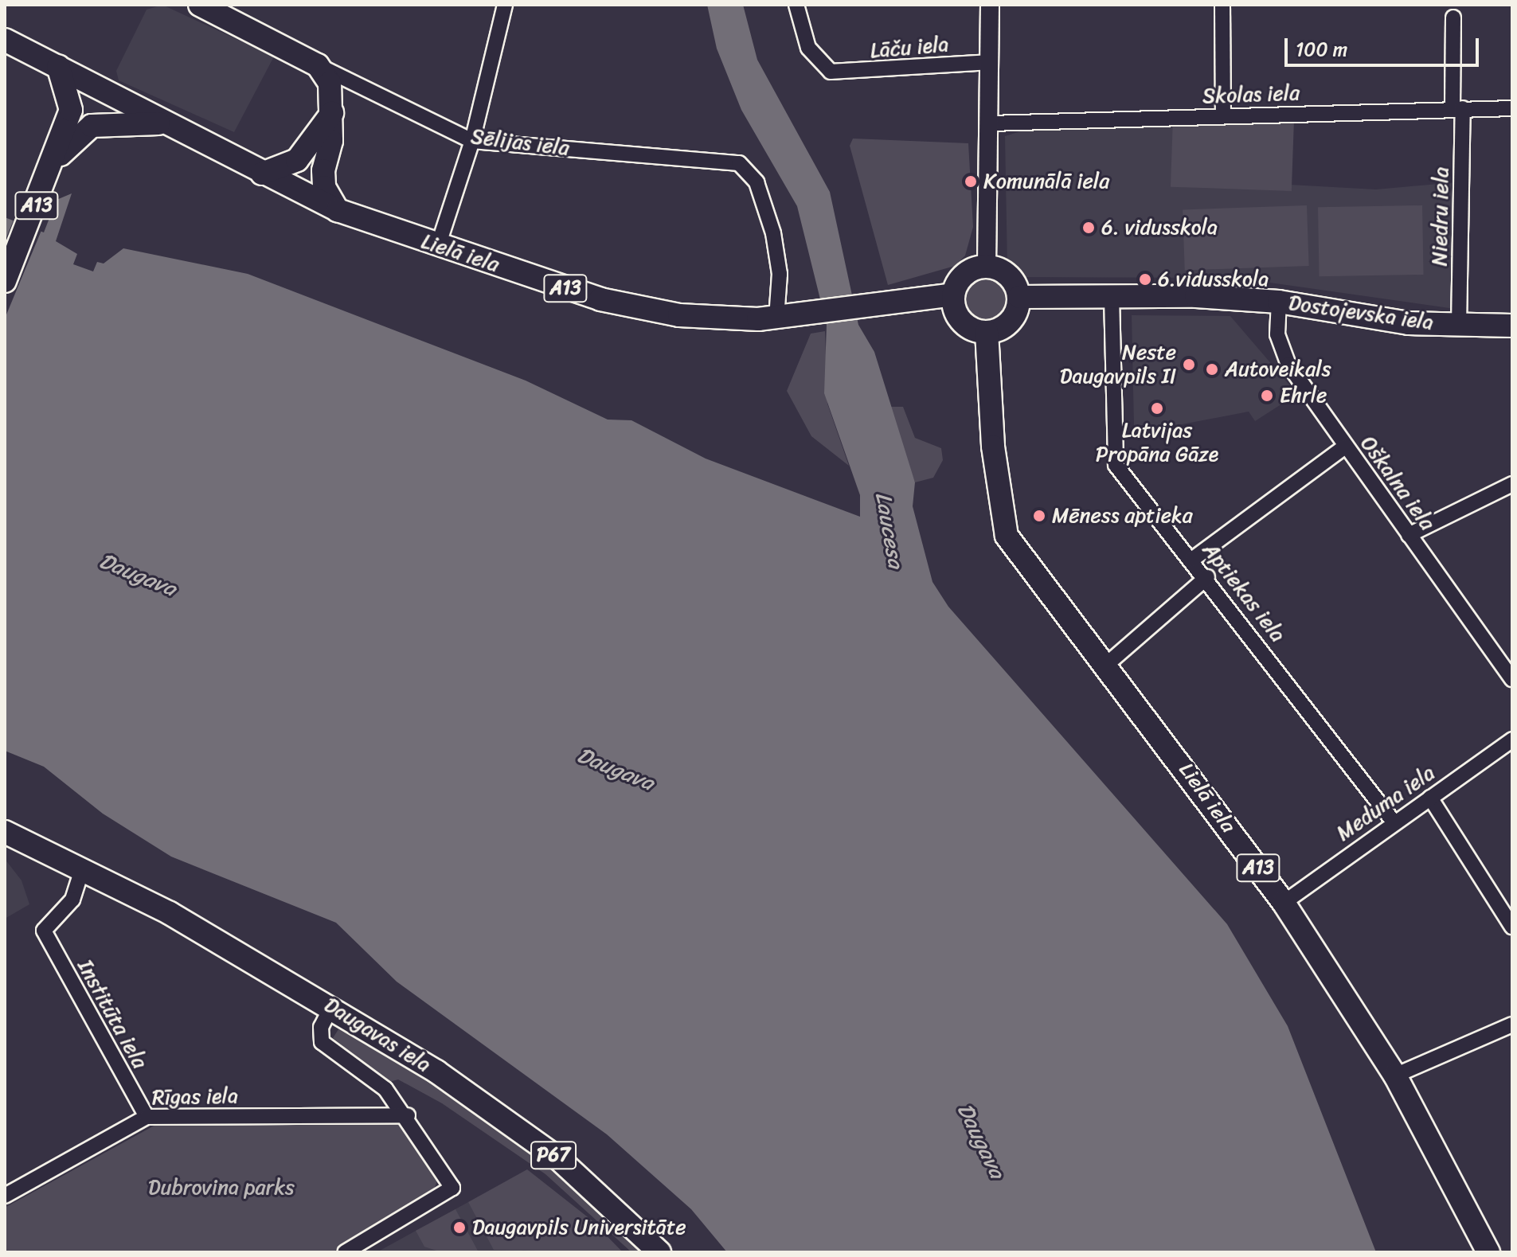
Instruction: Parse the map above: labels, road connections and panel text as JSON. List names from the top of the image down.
{
  "streets": {
    "main road": [
      "Sēlijas iela",
      "A13",
      "Lielā iela",
      "Dostojevska iela",
      "Daugavas iela",
      "P67"
    ],
    "street": [
      "Lāču iela",
      "Skolas iela",
      "Niedru iela",
      "Oškalna iela",
      "Aptiekas iela",
      "Meduma iela",
      "Institūta iela",
      "Rīgas iela"
    ]
  },
  "crossings": [
    ["Skolas iela", "Niedru iela"],
    ["Sēlijas iela", "Lielā iela"],
    ["A13", "Lielā iela"],
    ["Niedru iela", "Dostojevska iela"],
    ["Lielā iela", "Dostojevska iela"],
    ["Lielā iela", "Meduma iela"],
    ["Dostojevska iela", "Oškalna iela"],
    ["Dostojevska iela", "Aptiekas iela"],
    ["Aptiekas iela", "Meduma iela"],
    ["Institūta iela", "Daugavas iela"],
    ["Institūta iela", "Rīgas iela"]
  ],
  "water": ["Laucesa", "Daugava"],
  "parks": ["Dubrovina parks"],
  "places": [
    "Komunālā iela",
    "6. vidusskola",
    "6.vidusskola",
    "Neste Daugavpils II",
    "Autoveikals",
    "Ehrle",
    "Latvijas Propāna Gāze",
    "Mēness aptieka",
    "Daugavpils Universitāte"
  ],
  "scale_bar": "100 m"
}
